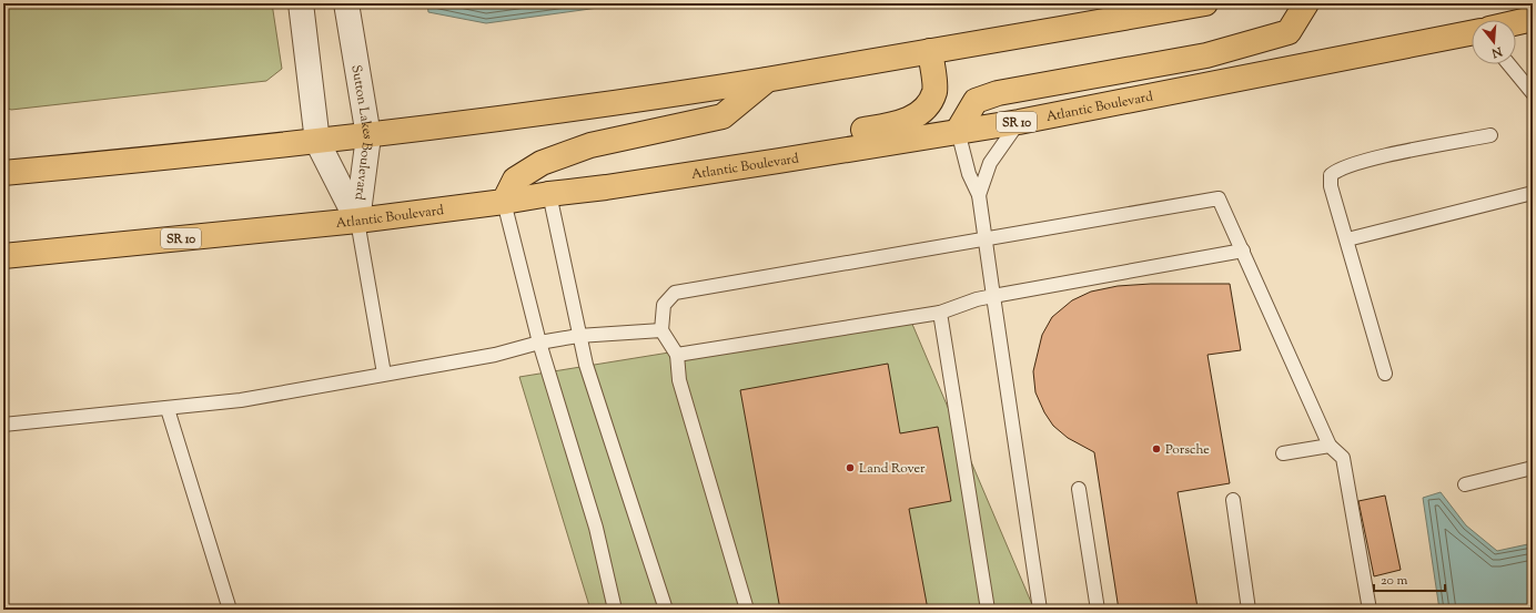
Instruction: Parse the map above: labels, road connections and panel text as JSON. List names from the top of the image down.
{
  "streets": {
    "main road": ["Atlantic Boulevard", "SR 10"],
    "street": ["Sutton Lakes Boulevard"]
  },
  "crossings": [
    ["Atlantic Boulevard", "Sutton Lakes Boulevard"]
  ],
  "places": ["Porsche", "Land Rover"],
  "scale_bar": "20 m",
  "north": "bottom"
}
